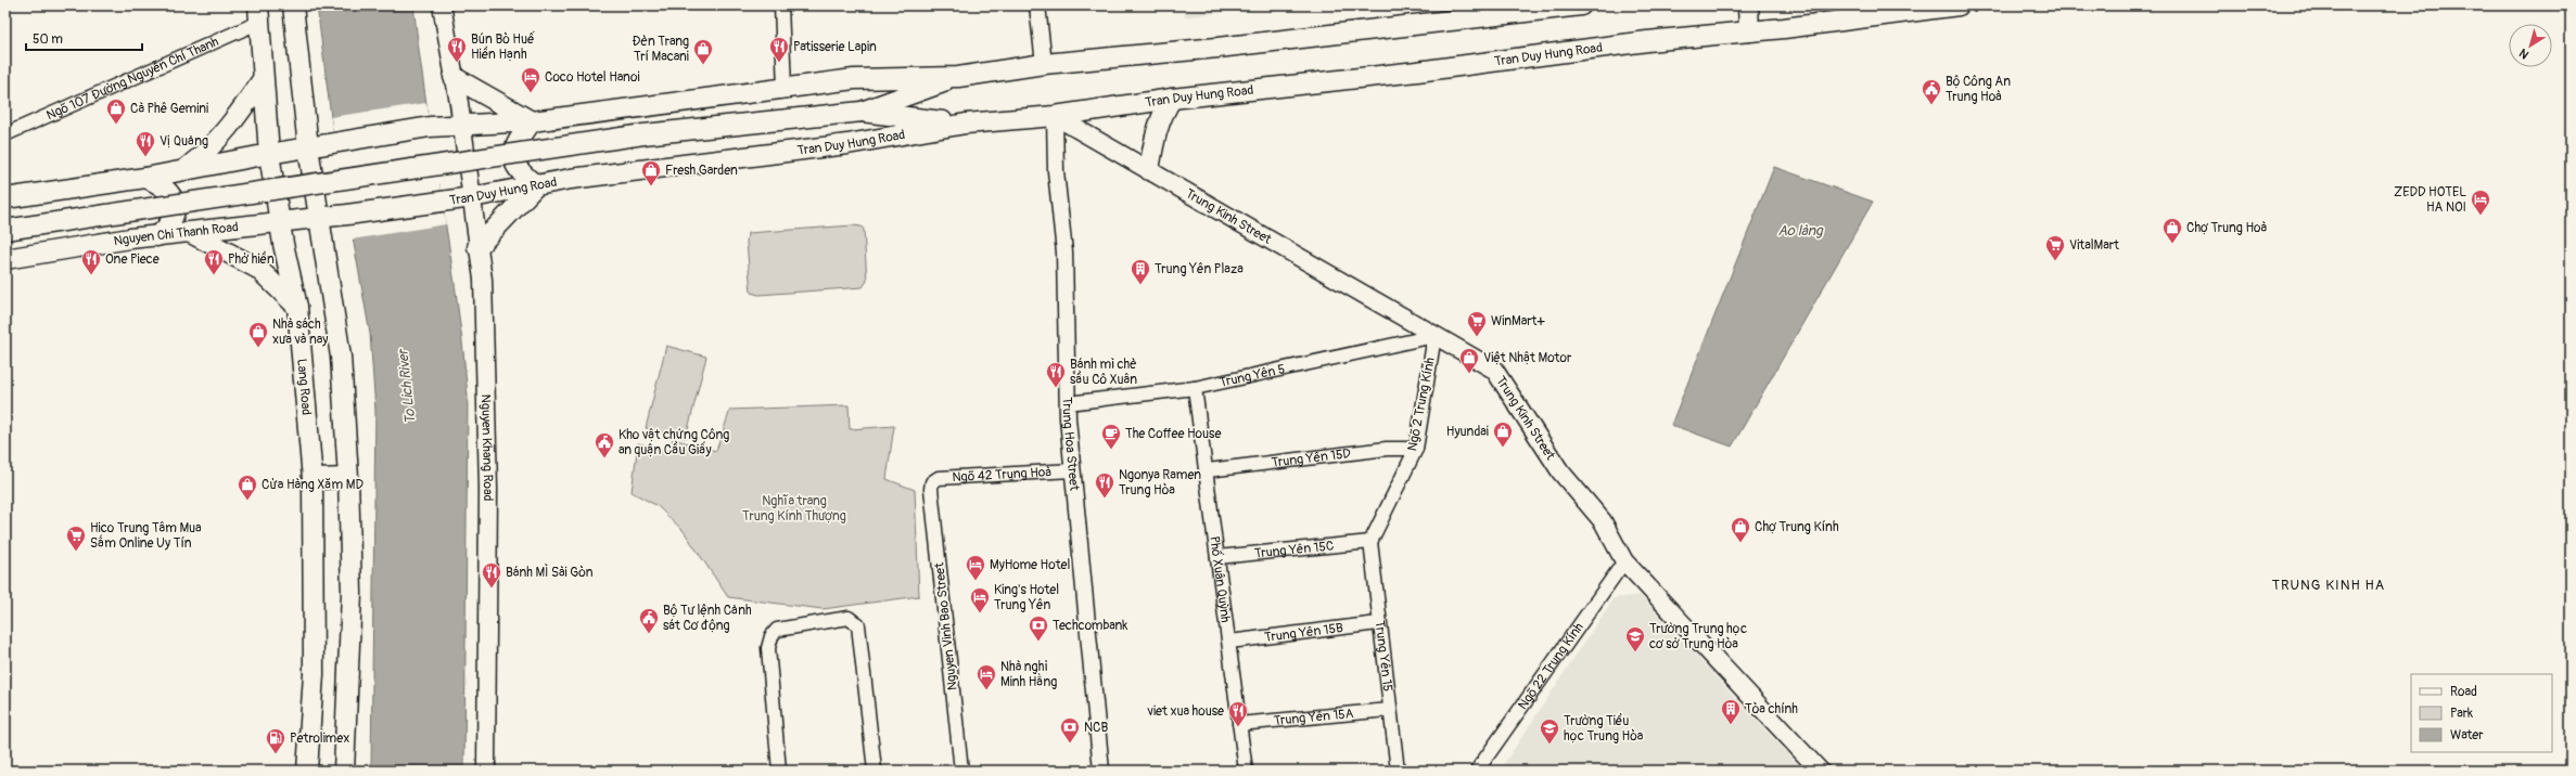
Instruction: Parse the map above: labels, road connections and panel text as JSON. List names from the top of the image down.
{
  "streets": {
    "main road": [
      "Tran Duy Hung Road",
      "Trung Kinh Street",
      "Nguyen Chi Thanh Road",
      "Lang Road",
      "Nguyen Khang Road"
    ],
    "street": [
      "Ngõ 107 Đường Nguyễn Chí Thanh",
      "Trung Yên 5",
      "Ngõ 2 Trung Kính",
      "Trung Hoa Street",
      "Trung Yên 15D",
      "Ngõ 42 Trung Hoà",
      "Trung Yên 15C",
      "Phố Xuân Quỳnh",
      "Nguyen Vinh Bao Street",
      "Trung Yên 15B",
      "Trung Yên 15",
      "Ngõ 22 Trung Kính",
      "Trung Yên 15A"
    ]
  },
  "crossings": [
    ["Tran Duy Hung Road", "Trung Kinh Street"],
    ["Tran Duy Hung Road", "Nguyen Chi Thanh Road"],
    ["Tran Duy Hung Road", "Trung Hoa Street"],
    ["Tran Duy Hung Road", "Nguyen Khang Road"],
    ["Ngõ 107 Đường Nguyễn Chí Thanh", "Lang Road"],
    ["Trung Kinh Street", "Trung Yên 5"],
    ["Trung Kinh Street", "Ngõ 2 Trung Kính"],
    ["Trung Kinh Street", "Trung Hoa Street"],
    ["Trung Kinh Street", "Ngõ 22 Trung Kính"],
    ["Nguyen Chi Thanh Road", "Lang Road"],
    ["Trung Yên 5", "Ngõ 2 Trung Kính"],
    ["Trung Yên 5", "Trung Hoa Street"],
    ["Trung Yên 5", "Phố Xuân Quỳnh"],
    ["Ngõ 2 Trung Kính", "Trung Yên 15D"],
    ["Ngõ 2 Trung Kính", "Trung Yên 15C"],
    ["Ngõ 2 Trung Kính", "Trung Yên 15"],
    ["Trung Hoa Street", "Ngõ 42 Trung Hoà"],
    ["Trung Yên 15D", "Phố Xuân Quỳnh"],
    ["Ngõ 42 Trung Hoà", "Nguyen Vinh Bao Street"],
    ["Trung Yên 15C", "Phố Xuân Quỳnh"],
    ["Trung Yên 15C", "Trung Yên 15"],
    ["Phố Xuân Quỳnh", "Trung Yên 15B"],
    ["Phố Xuân Quỳnh", "Trung Yên 15A"],
    ["Trung Yên 15B", "Trung Yên 15"],
    ["Trung Yên 15", "Trung Yên 15A"]
  ],
  "districts": ["TRUNG KINH HA"],
  "water": ["Ao làng", "To Lich River"],
  "parks": ["Nghĩa trang Trung Kính Thượng"],
  "places": {
    "restaurant": [
      "Bún Bò Huế Hiền Hạnh",
      "Patisserie Lapin",
      "Vị Quảng",
      "One Piece",
      "Phở hiền",
      "Bánh mì chè sầu Cô Xuân",
      "Ngonya Ramen Trung Hòa",
      "Bánh MÌ Sài Gòn",
      "viet xua house"
    ],
    "shop": [
      "Đèn Trang Trí Macani",
      "Cà Phê Gemini",
      "Fresh Garden",
      "Chợ Trung Hoà",
      "Nhà sách xưa và nay",
      "Việt Nhật Motor",
      "Hyundai",
      "Cửa Hàng Xăm MD",
      "Chợ Trung Kính"
    ],
    "hotel": [
      "Coco Hotel Hanoi",
      "ZEDD HOTEL HA NOI",
      "MyHome Hotel",
      "King's Hotel Trung Yên",
      "Nhà nghỉ Minh Hằng"
    ],
    "public building": ["Bộ Công An Trung Hoà", "Kho vật chứng Công an quận Cầu Giấy", "Bộ Tư lệnh Cảnh sát Cơ động"],
    "supermarket": ["VitalMart", "WinMart+", "Hico Trung Tâm Mua Sắm Online Uy Tín"],
    "building": ["Trung Yên Plaza", "Tòa chính"],
    "cafe": ["The Coffee House"],
    "bank": ["Techcombank", "NCB"],
    "school or university": ["Trường Trung học cơ sở Trung Hòa", "Trường Tiểu học Trung Hòa"],
    "fuel station": ["Petrolimex"]
  },
  "legend": ["Road", "Park", "Water"],
  "scale_bar": "50 m",
  "north": "bottom left"
}
